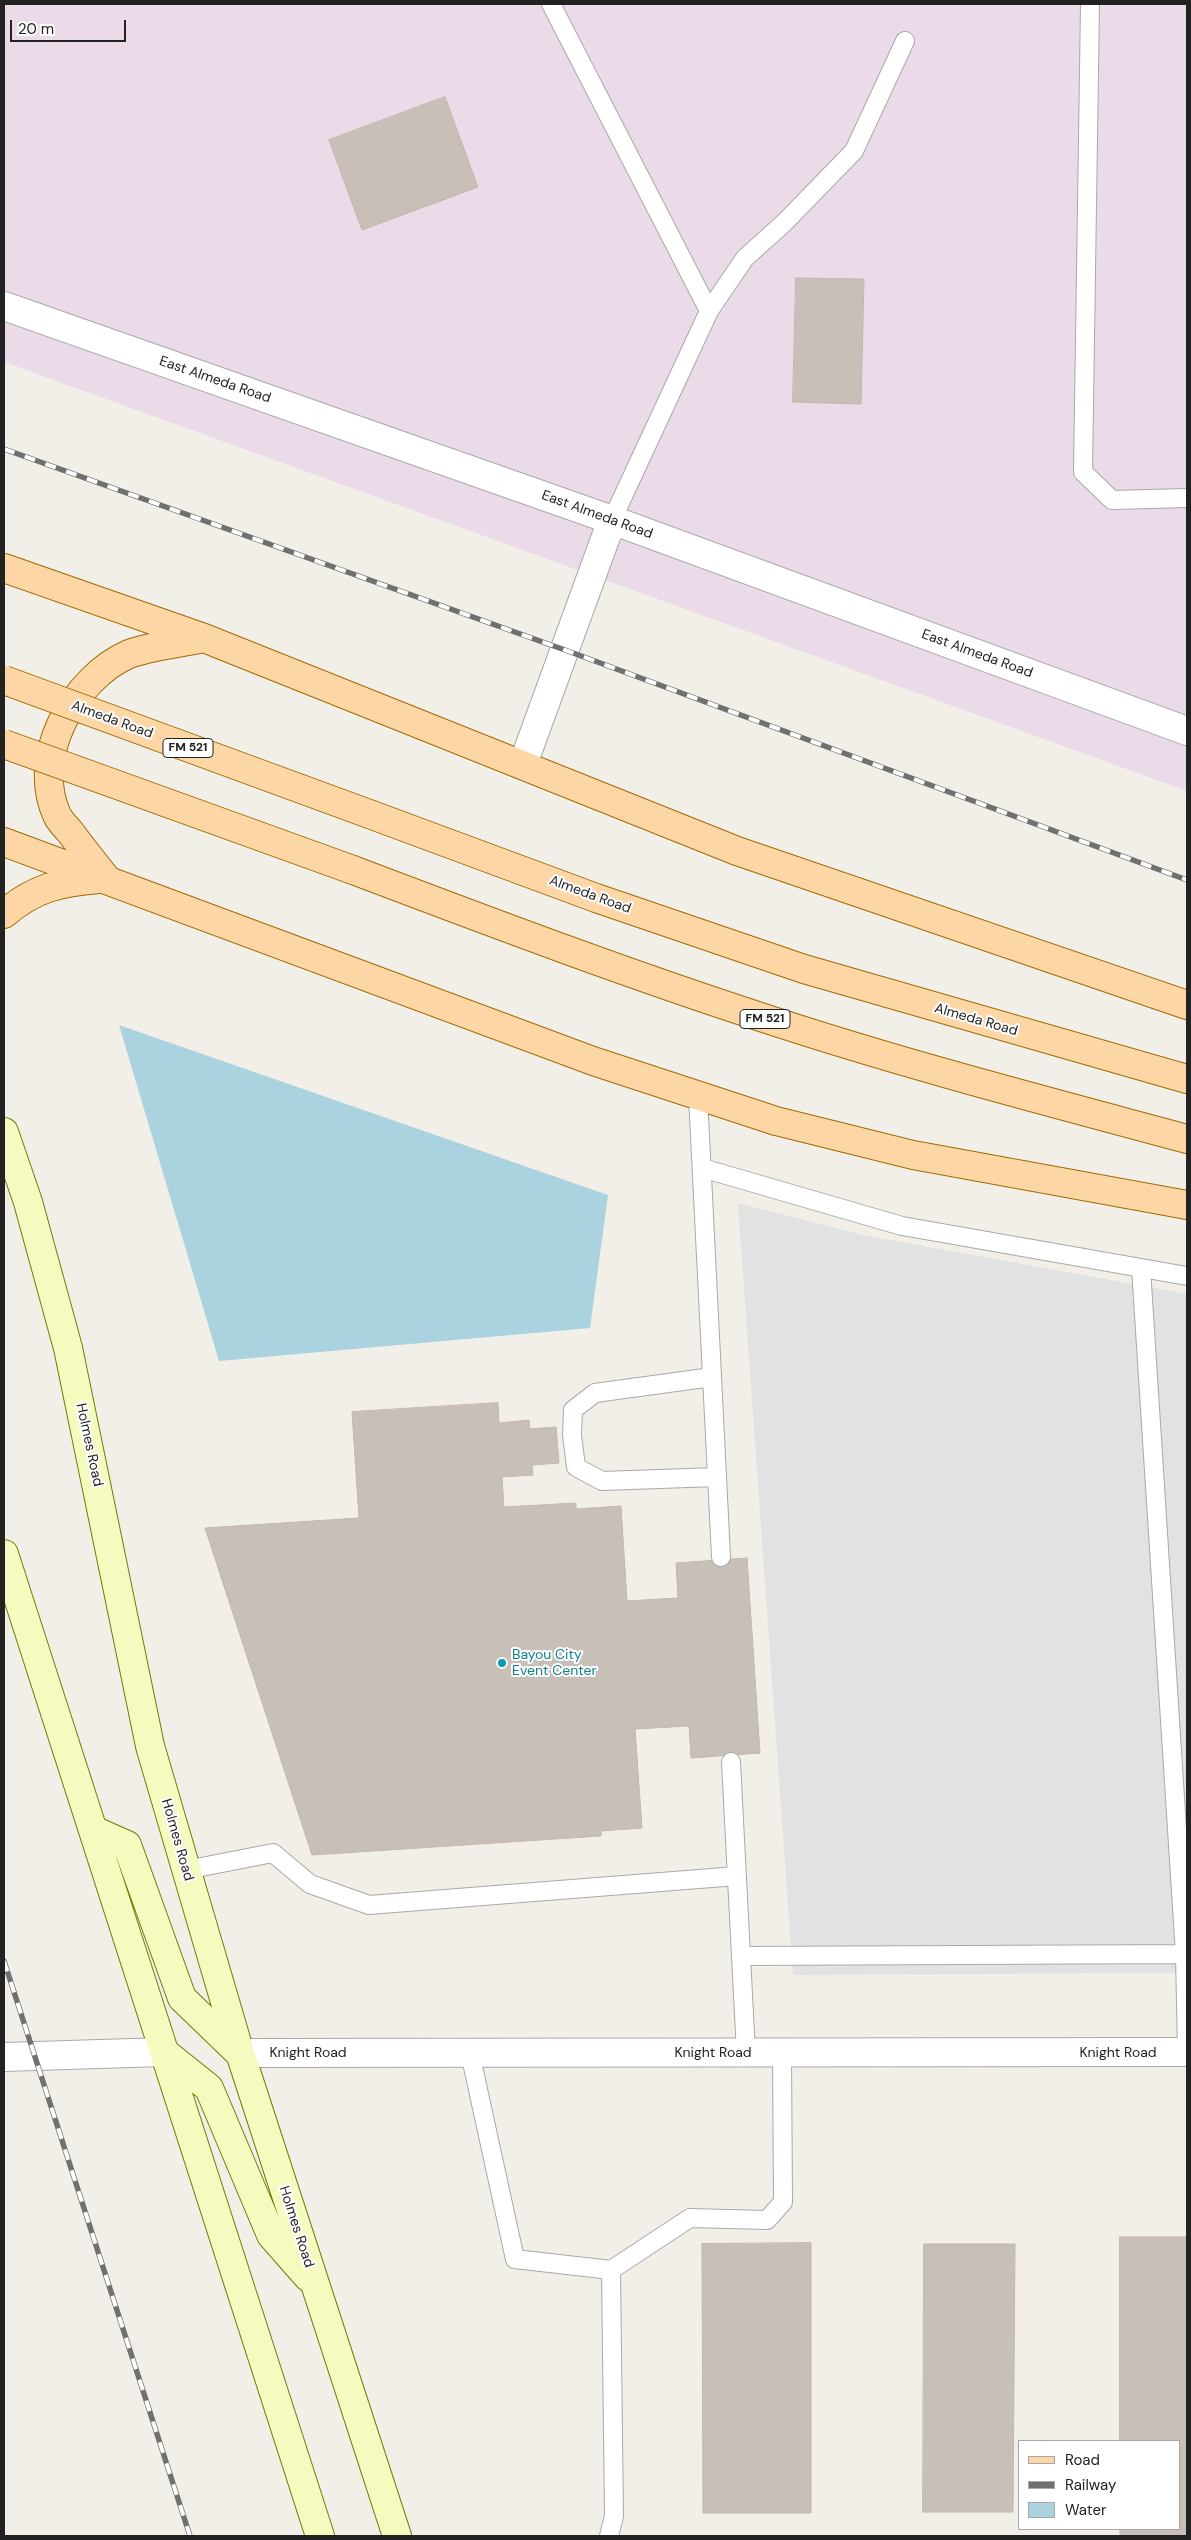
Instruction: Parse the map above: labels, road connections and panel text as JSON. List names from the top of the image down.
{
  "streets": {
    "main road": ["Almeda Road", "FM 521", "Holmes Road"],
    "street": ["East Almeda Road", "Knight Road"]
  },
  "crossings": [
    ["Holmes Road", "Knight Road"]
  ],
  "places": ["Bayou City Event Center"],
  "legend": ["Road", "Railway", "Water"],
  "scale_bar": "20 m"
}
